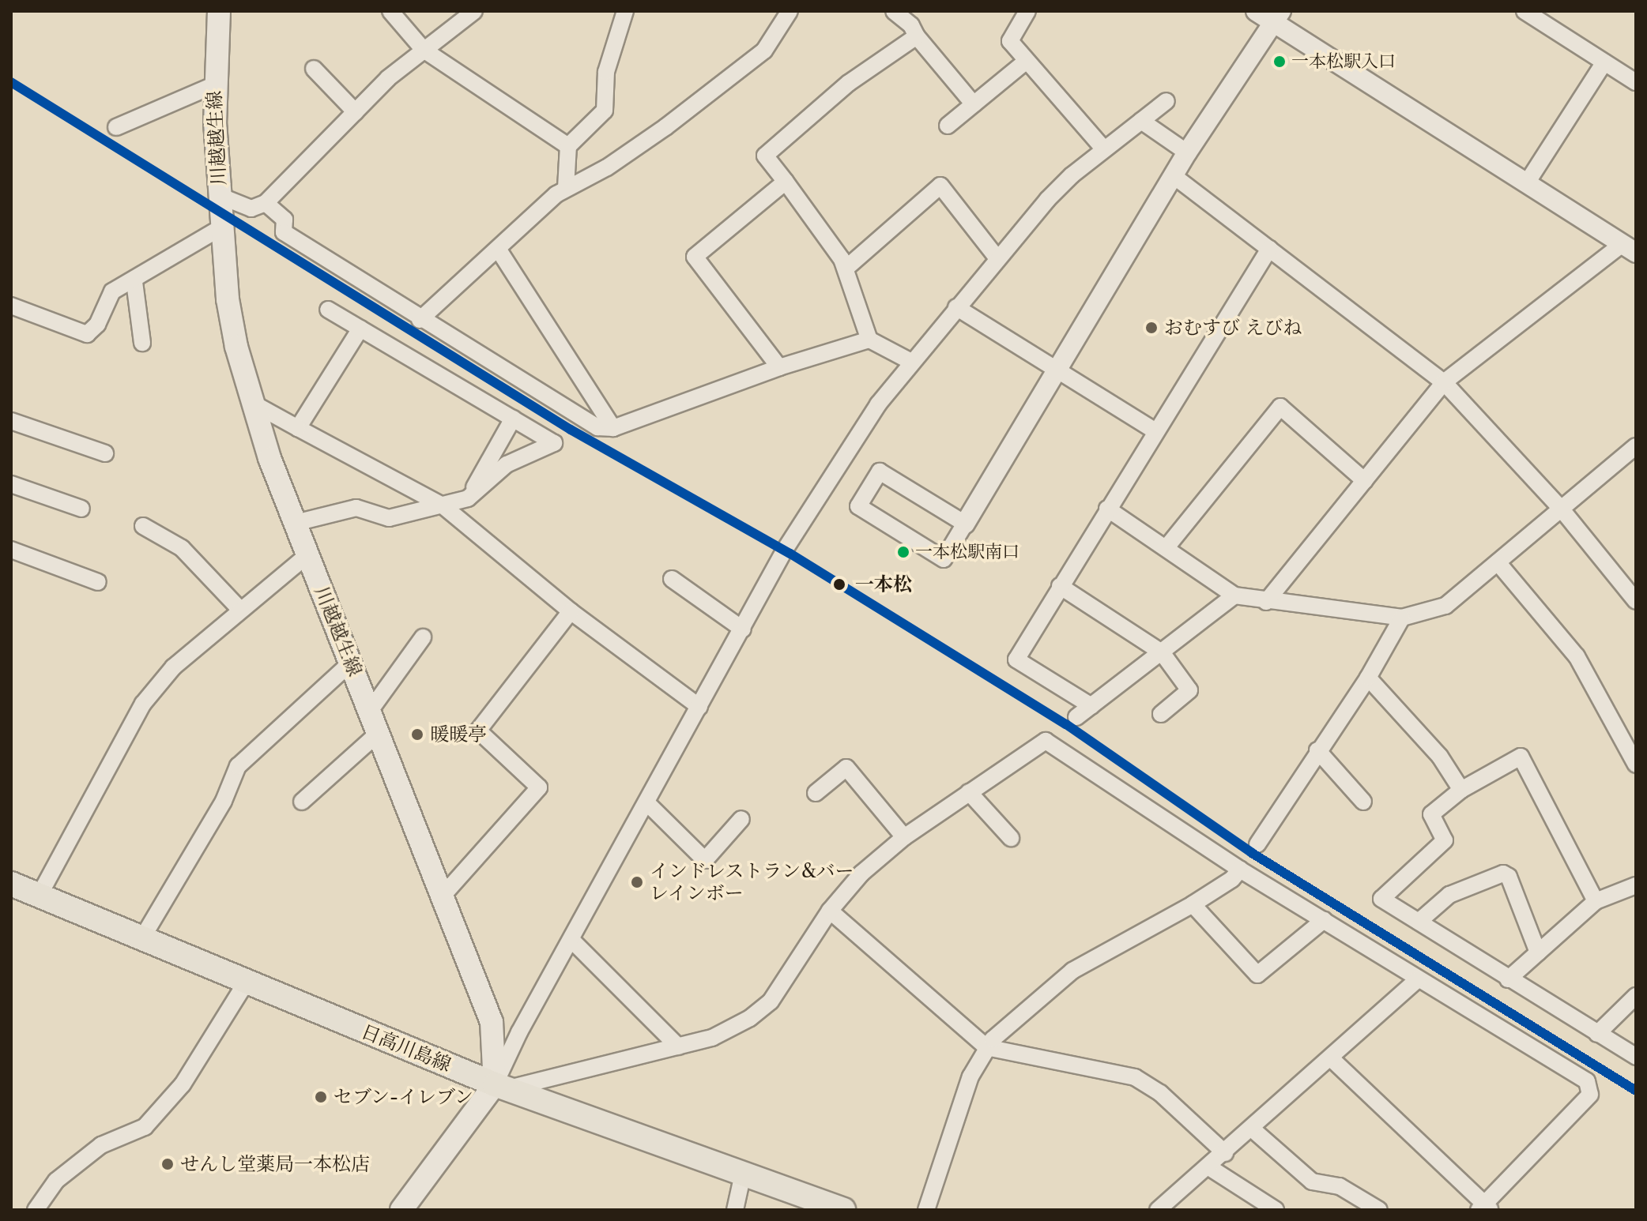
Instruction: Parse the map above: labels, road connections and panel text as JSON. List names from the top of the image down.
{
  "streets": {
    "main road": ["川越越生線", "日高川島線"]
  },
  "crossings": [
    ["川越越生線", "日高川島線"]
  ],
  "places": [
    "一本松駅入口",
    "おむすび えびね",
    "一本松駅南口",
    "一本松",
    "暖暖亭",
    "インドレストラン&バー レインボー",
    "セブン-イレブン",
    "せんし堂薬局一本松店"
  ]
}
